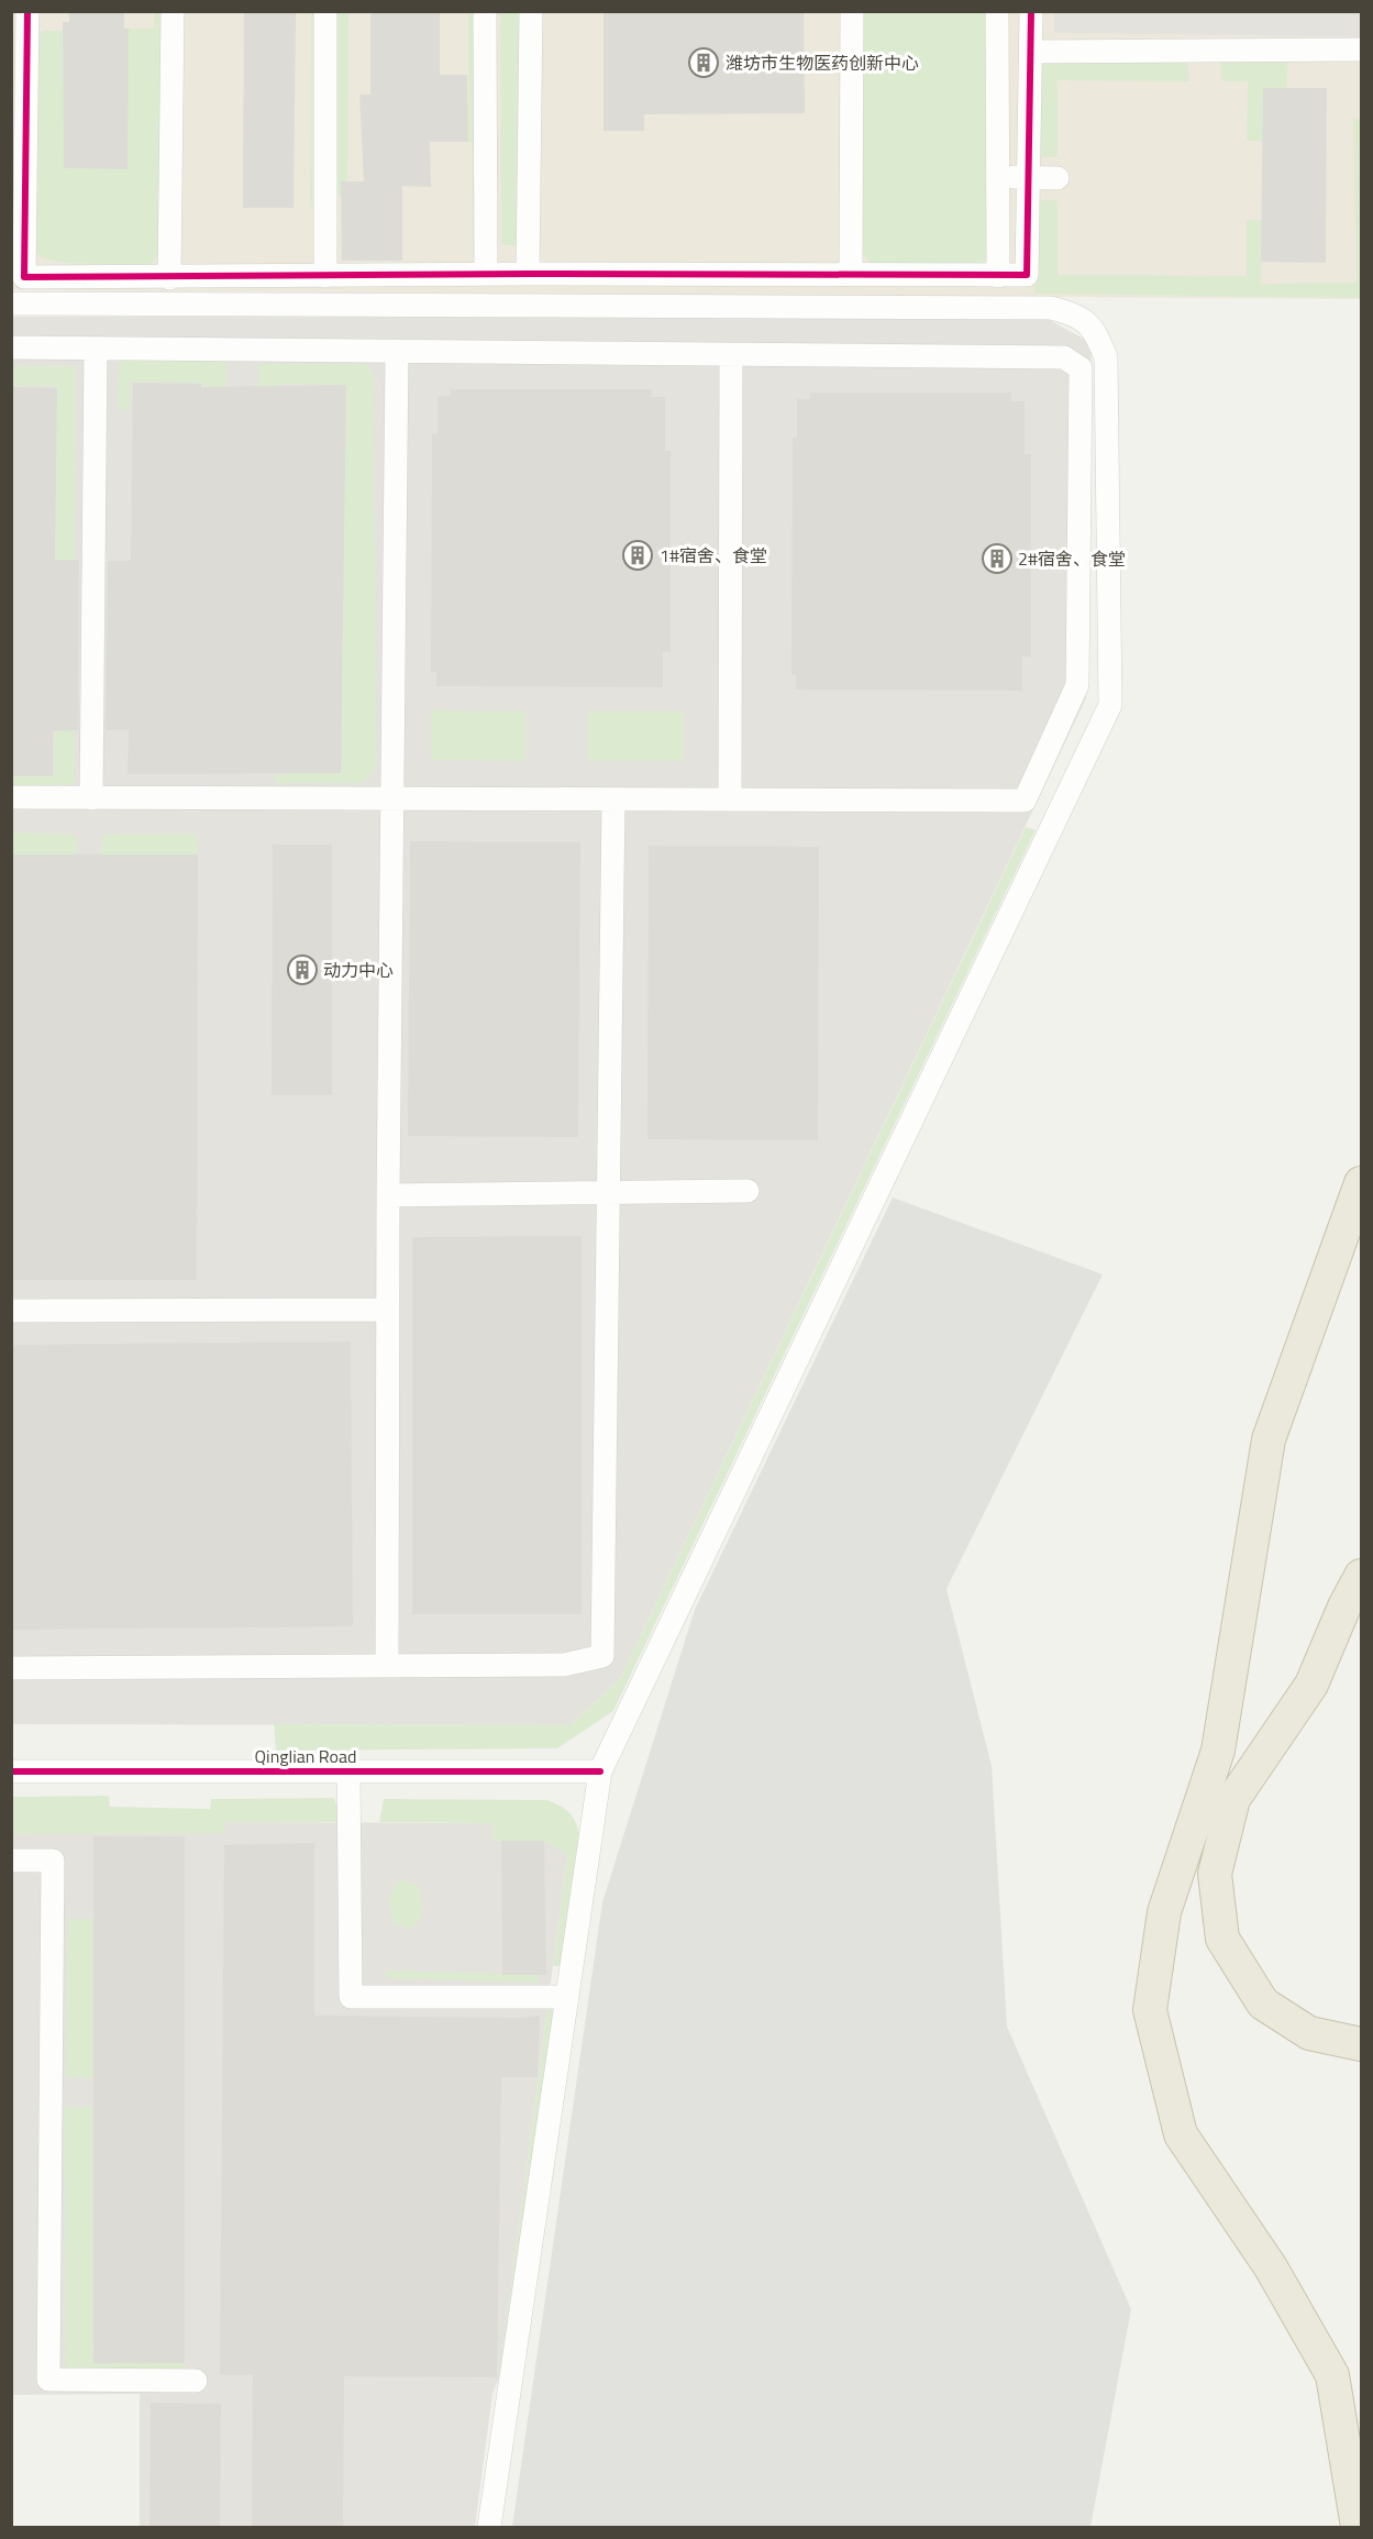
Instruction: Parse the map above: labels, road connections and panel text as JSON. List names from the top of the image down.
{
  "streets": {
    "street": ["Qinglian Road"]
  },
  "places": {
    "building": [
      "潍坊市生物医药创新中心",
      "1#宿舍、食堂",
      "2#宿舍、食堂",
      "动力中心"
    ]
  }
}
